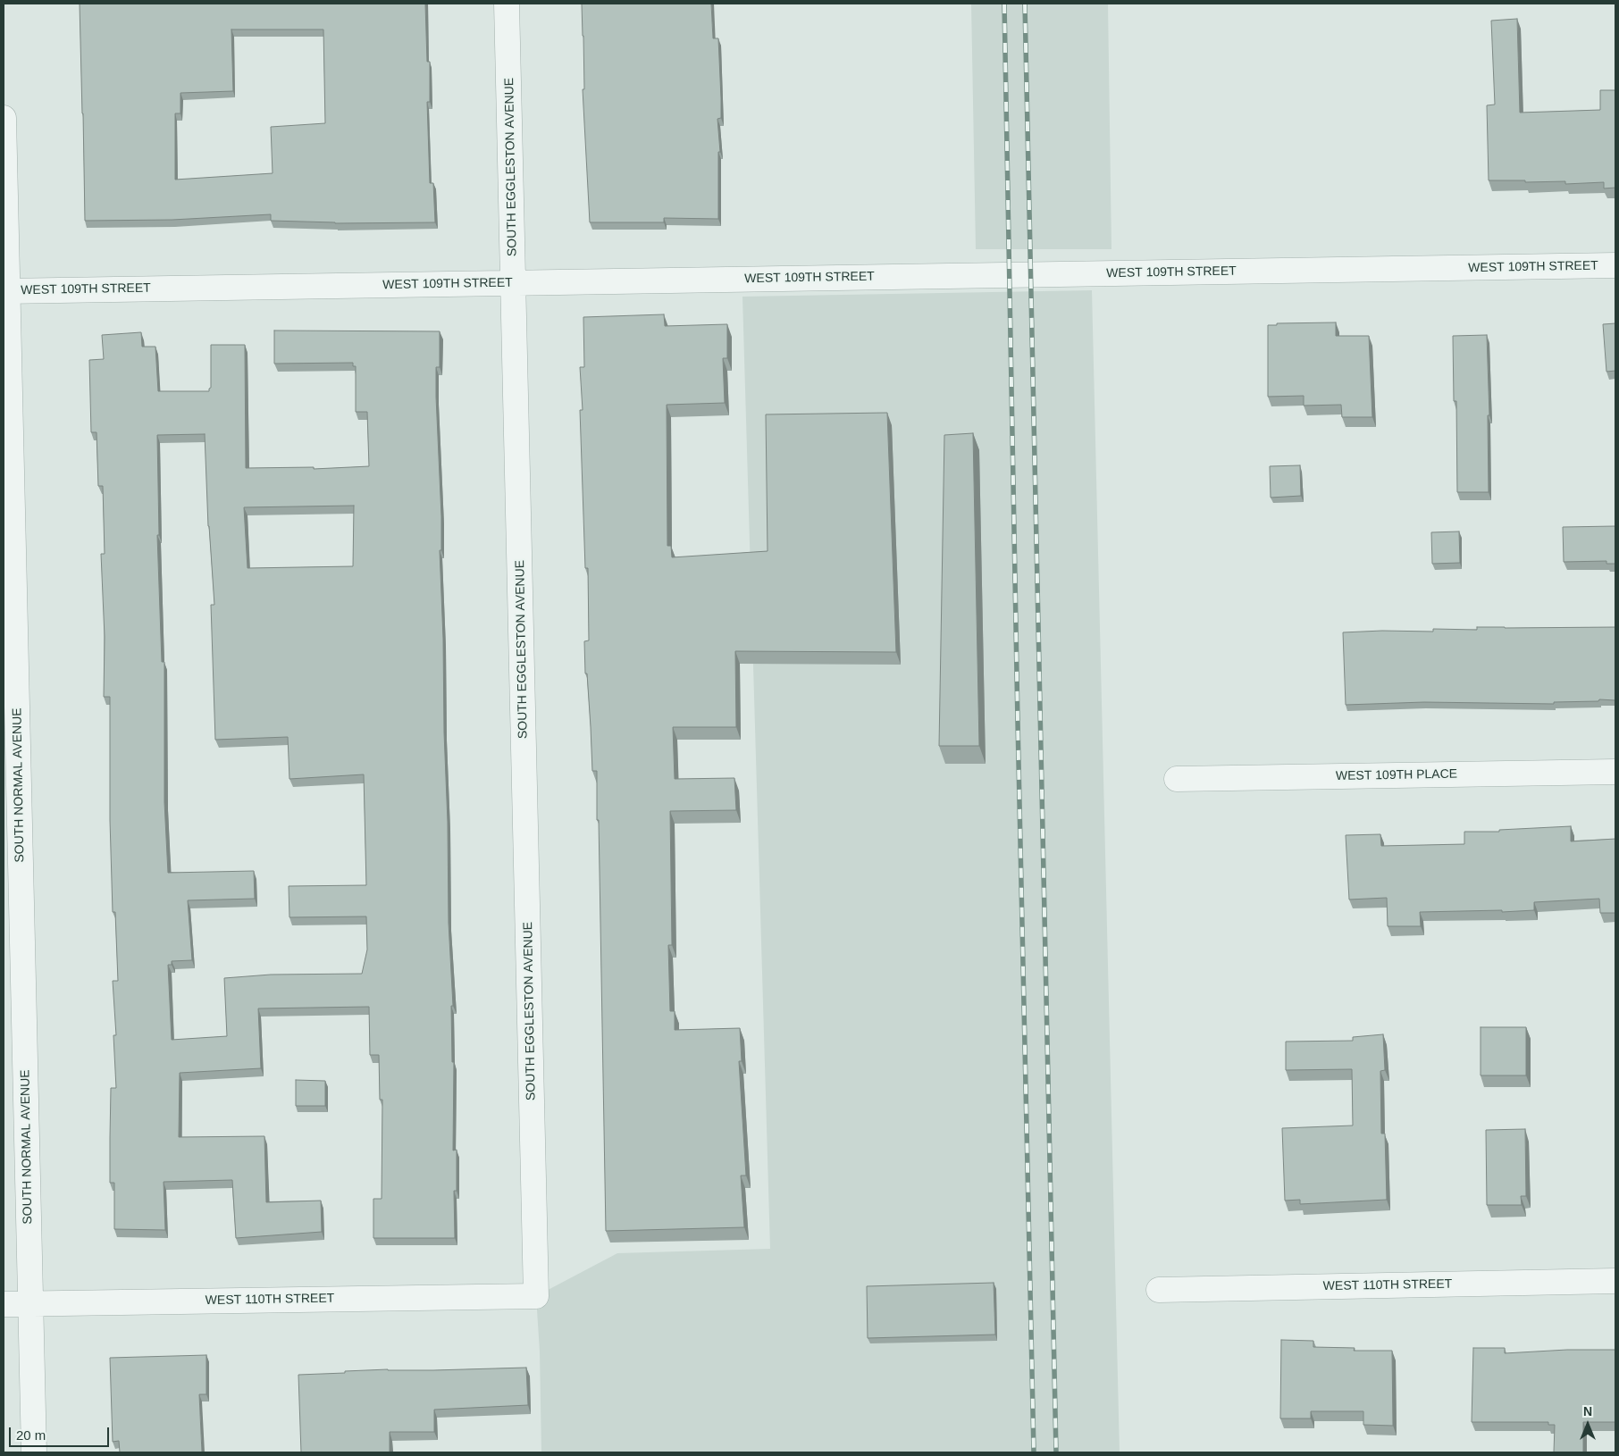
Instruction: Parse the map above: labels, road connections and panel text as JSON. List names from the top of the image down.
{
  "streets": {
    "street": [
      "SOUTH EGGLESTON AVENUE",
      "WEST 109TH STREET",
      "WEST 109TH PLACE",
      "SOUTH NORMAL AVENUE",
      "WEST 110TH STREET"
    ]
  },
  "crossings": [
    ["SOUTH EGGLESTON AVENUE", "WEST 109TH STREET"],
    ["SOUTH EGGLESTON AVENUE", "WEST 110TH STREET"],
    ["WEST 109TH STREET", "SOUTH NORMAL AVENUE"],
    ["SOUTH NORMAL AVENUE", "WEST 110TH STREET"]
  ],
  "scale_bar": "20 m",
  "north": "top"
}
